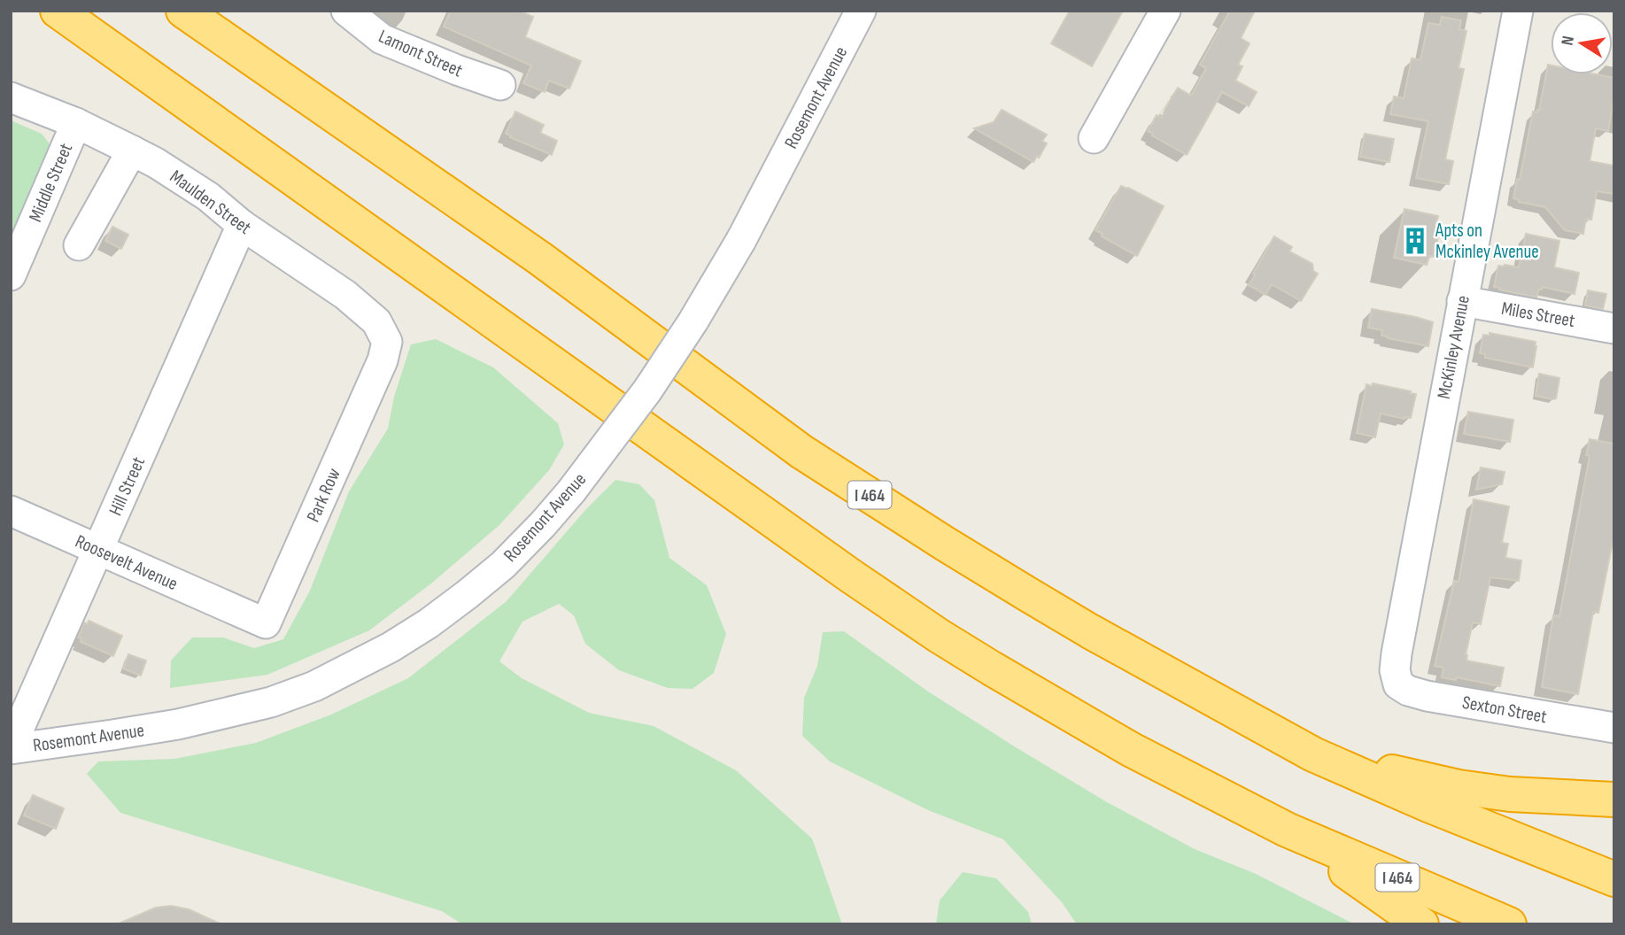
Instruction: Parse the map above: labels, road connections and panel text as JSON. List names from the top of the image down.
{
  "streets": {
    "highway": ["I 464"],
    "street": [
      "Lamont Street",
      "Rosemont Avenue",
      "Middle Street",
      "Maulden Street",
      "Miles Street",
      "McKinley Avenue",
      "Hill Street",
      "Park Row",
      "Roosevelt Avenue",
      "Sexton Street"
    ]
  },
  "crossings": [
    ["Rosemont Avenue", "Hill Street"],
    ["Middle Street", "Maulden Street"],
    ["Maulden Street", "Hill Street"],
    ["Maulden Street", "Park Row"],
    ["Miles Street", "McKinley Avenue"],
    ["McKinley Avenue", "Sexton Street"],
    ["Hill Street", "Roosevelt Avenue"],
    ["Park Row", "Roosevelt Avenue"]
  ],
  "places": {
    "building": ["Apts on Mckinley Avenue"]
  },
  "north": "left"
}
